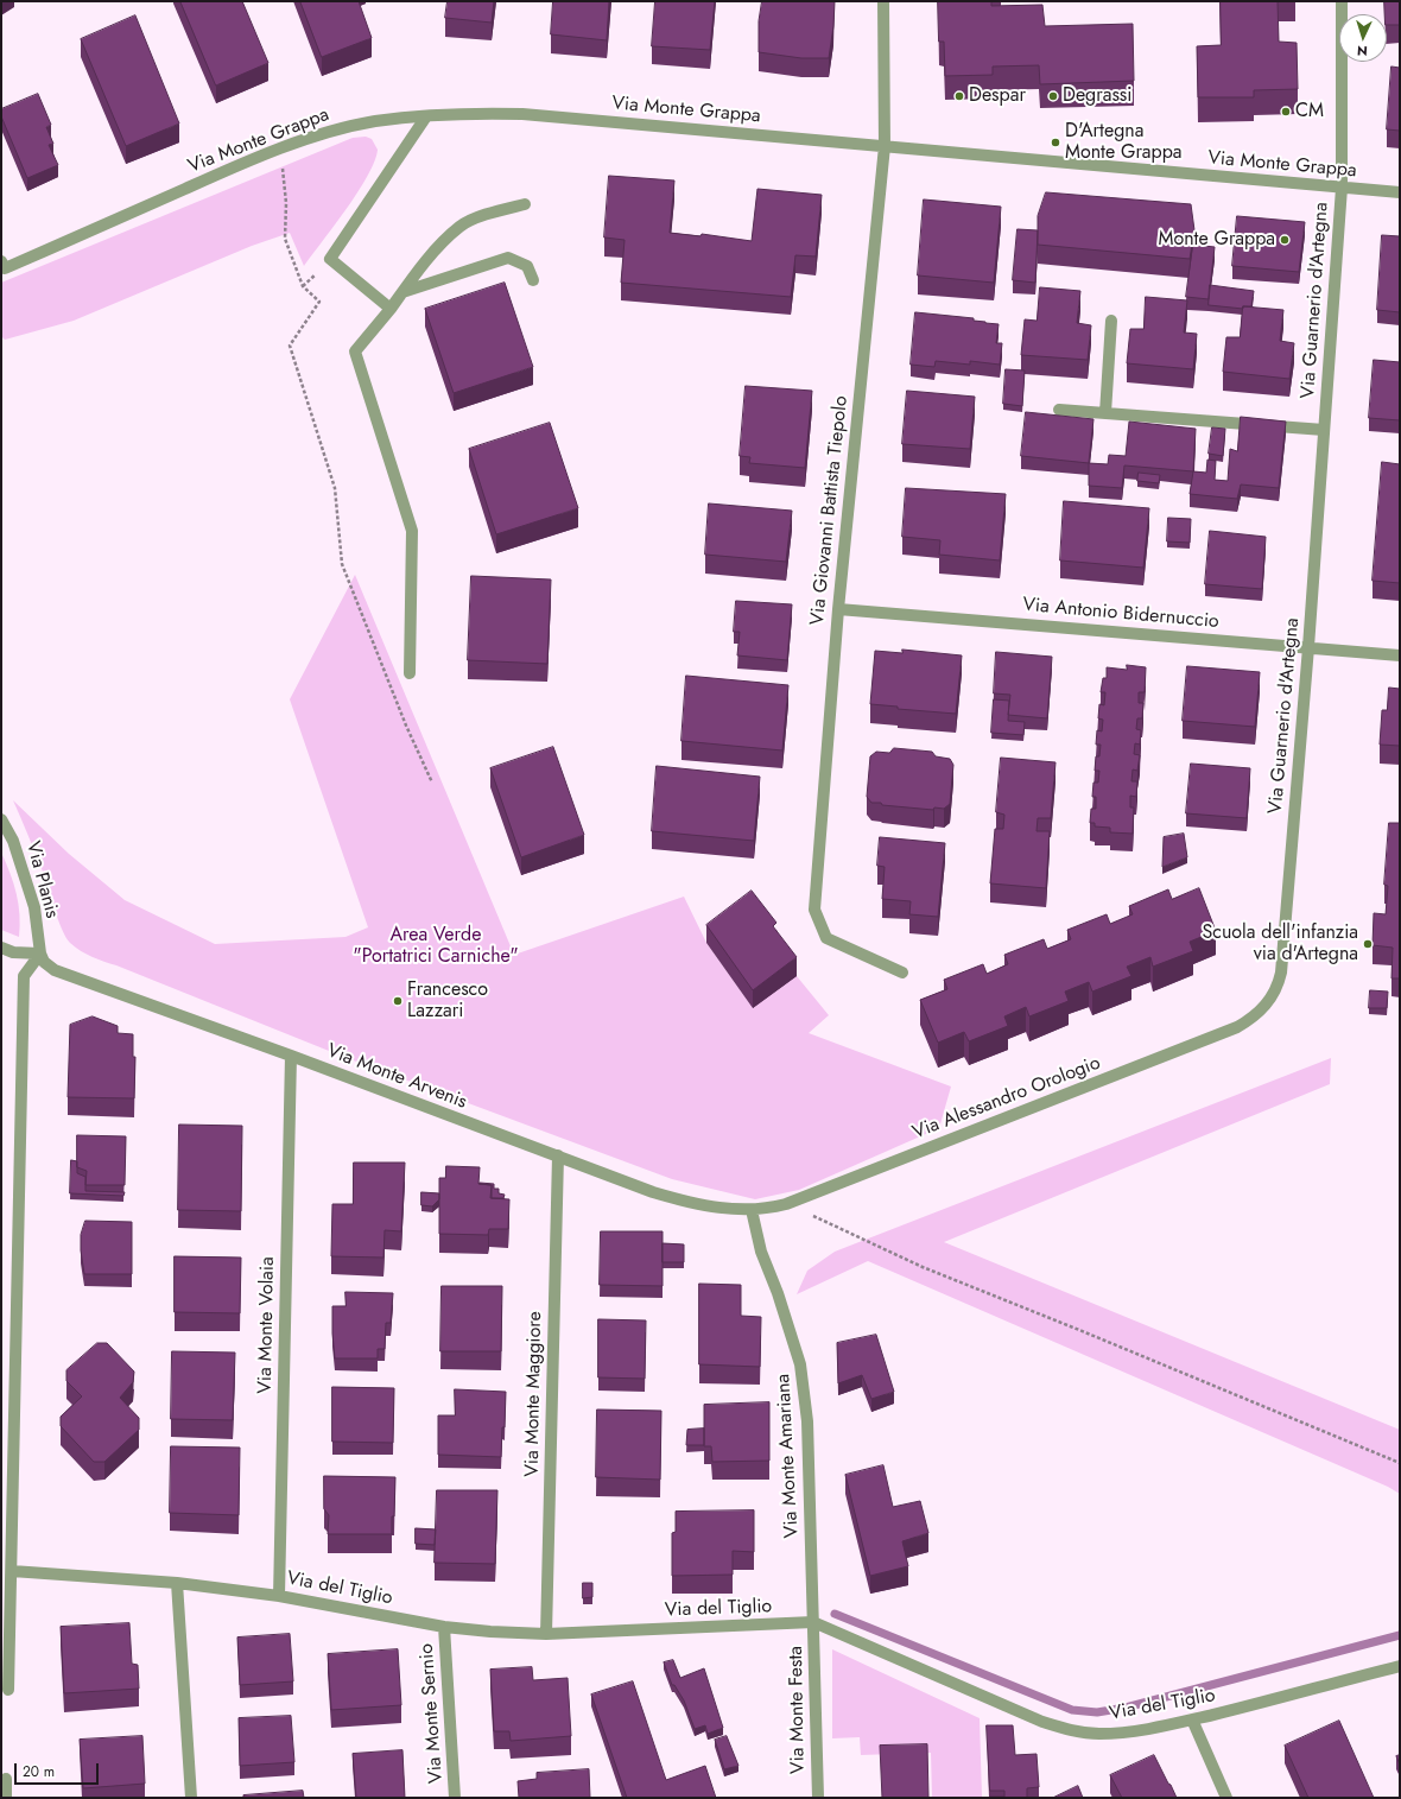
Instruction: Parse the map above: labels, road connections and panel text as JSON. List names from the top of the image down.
{
  "streets": {
    "street": [
      "Via Monte Grappa",
      "Via Guarnerio d'Artegna",
      "Via Giovanni Battista Tiepolo",
      "Via Antonio Bidernuccio",
      "Via Planis",
      "Via Monte Arvenis",
      "Via Alessandro Orologio",
      "Via Monte Volaia",
      "Via Monte Maggiore",
      "Via Monte Amariana",
      "Via del Tiglio",
      "Via Monte Festa",
      "Via Monte Sernio"
    ]
  },
  "crossings": [
    ["Via Monte Grappa", "Via Guarnerio d'Artegna"],
    ["Via Monte Grappa", "Via Giovanni Battista Tiepolo"],
    ["Via Guarnerio d'Artegna", "Via Antonio Bidernuccio"],
    ["Via Guarnerio d'Artegna", "Via Alessandro Orologio"],
    ["Via Giovanni Battista Tiepolo", "Via Antonio Bidernuccio"],
    ["Via Planis", "Via Monte Arvenis"],
    ["Via Monte Arvenis", "Via Alessandro Orologio"],
    ["Via Monte Arvenis", "Via Monte Volaia"],
    ["Via Monte Arvenis", "Via Monte Maggiore"],
    ["Via Monte Arvenis", "Via Monte Amariana"],
    ["Via Alessandro Orologio", "Via Monte Amariana"],
    ["Via Monte Volaia", "Via del Tiglio"],
    ["Via Monte Maggiore", "Via del Tiglio"],
    ["Via Monte Amariana", "Via del Tiglio"],
    ["Via Monte Amariana", "Via Monte Festa"],
    ["Via del Tiglio", "Via Monte Festa"],
    ["Via del Tiglio", "Via Monte Sernio"]
  ],
  "parks": ["Area Verde \"Portatrici Carniche\""],
  "places": [
    "Despar",
    "Degrassi",
    "CM",
    "D'Artegna Monte Grappa",
    "Monte Grappa",
    "Scuola dell'infanzia via d'Artegna",
    "Francesco Lazzari"
  ],
  "scale_bar": "20 m",
  "north": "bottom"
}
